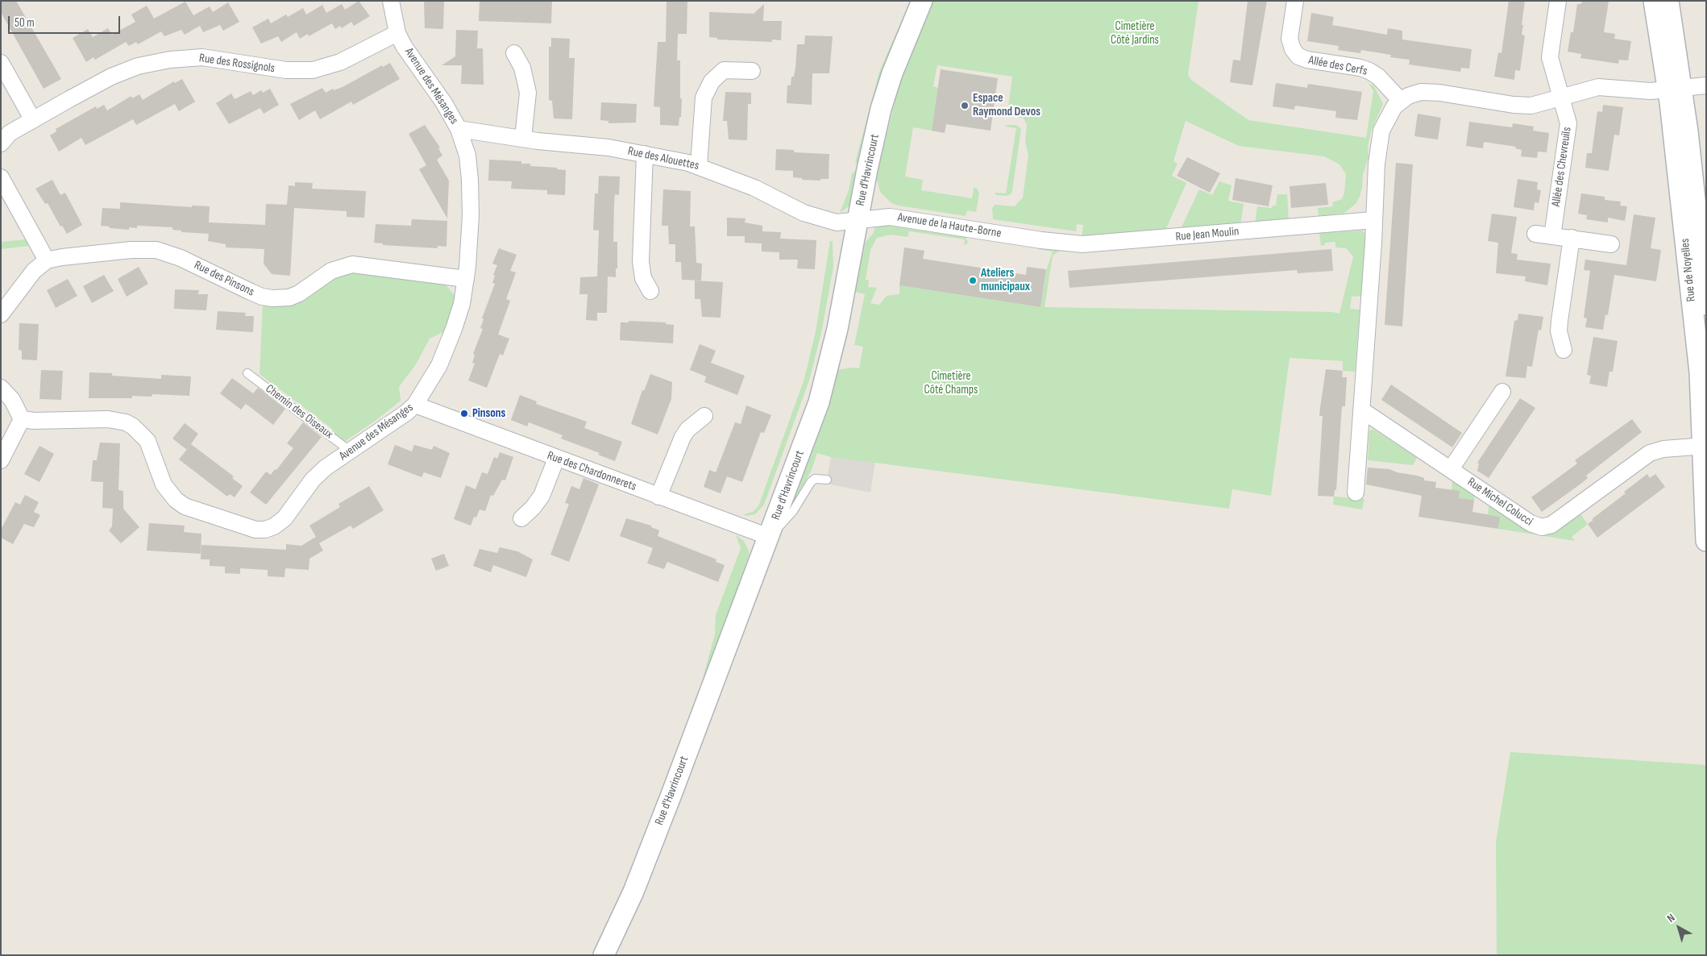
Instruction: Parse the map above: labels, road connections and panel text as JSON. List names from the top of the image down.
{
  "streets": {
    "street": [
      "Rue des Rossignols",
      "Allée des Cerfs",
      "Avenue des Mésanges",
      "Rue des Alouettes",
      "Allée des Chevreuils",
      "Rue d'Havrincourt",
      "Avenue de la Haute-Borne",
      "Rue Jean Moulin",
      "Rue de Noyelles",
      "Rue des Pinsons",
      "Rue des Chardonnerets",
      "Rue Michel Colucci"
    ],
    "lane": ["Chemin des Oiseaux"]
  },
  "crossings": [
    ["Rue des Rossignols", "Avenue des Mésanges"],
    ["Avenue des Mésanges", "Rue des Alouettes"],
    ["Avenue des Mésanges", "Rue des Pinsons"],
    ["Avenue des Mésanges", "Chemin des Oiseaux"],
    ["Avenue des Mésanges", "Rue des Chardonnerets"],
    ["Rue des Alouettes", "Rue d'Havrincourt"],
    ["Rue des Alouettes", "Avenue de la Haute-Borne"],
    ["Rue d'Havrincourt", "Avenue de la Haute-Borne"],
    ["Rue d'Havrincourt", "Rue des Chardonnerets"],
    ["Avenue de la Haute-Borne", "Rue Jean Moulin"],
    ["Rue de Noyelles", "Rue Michel Colucci"]
  ],
  "parks": ["Cimetière Côté Jardins", "Cimetière Côté Champs"],
  "places": ["Espace Raymond Devos", "Ateliers municipaux", "Pinsons"],
  "scale_bar": "50 m",
  "north": "top left"
}
